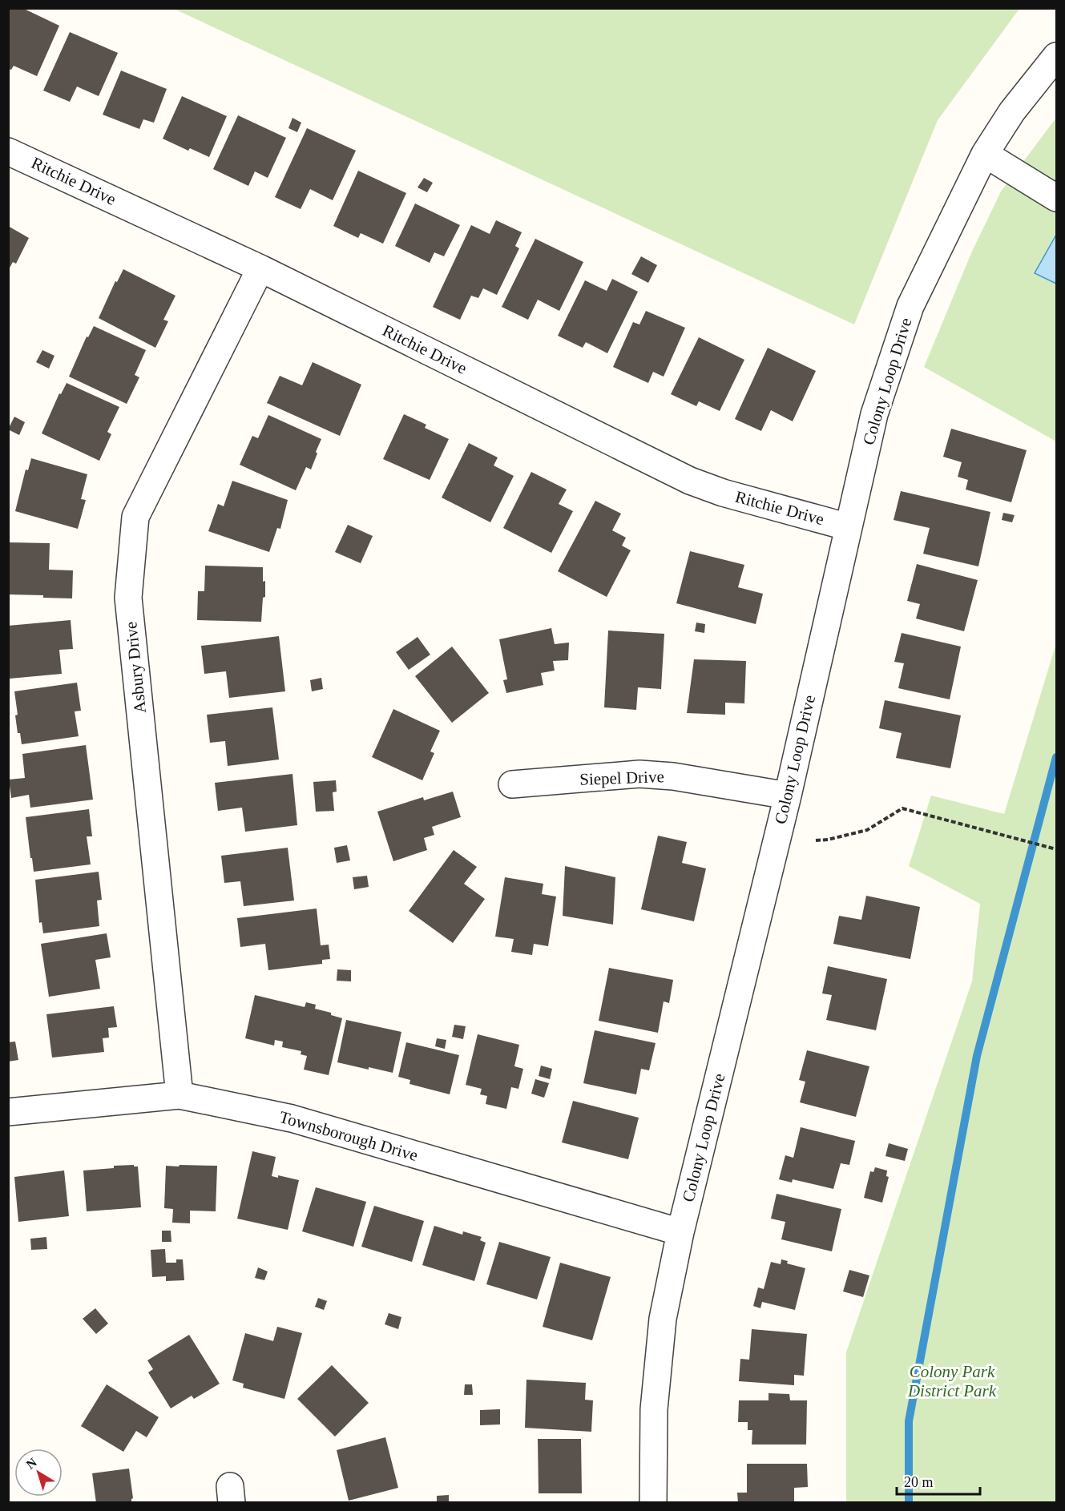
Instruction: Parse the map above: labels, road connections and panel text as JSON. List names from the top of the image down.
{
  "streets": {
    "street": [
      "Ritchie Drive",
      "Colony Loop Drive",
      "Asbury Drive",
      "Siepel Drive",
      "Townsborough Drive"
    ]
  },
  "crossings": [
    ["Ritchie Drive", "Colony Loop Drive"],
    ["Ritchie Drive", "Asbury Drive"],
    ["Colony Loop Drive", "Siepel Drive"],
    ["Colony Loop Drive", "Townsborough Drive"],
    ["Asbury Drive", "Townsborough Drive"]
  ],
  "parks": ["Colony Park District Park"],
  "scale_bar": "20 m",
  "north": "top left"
}
